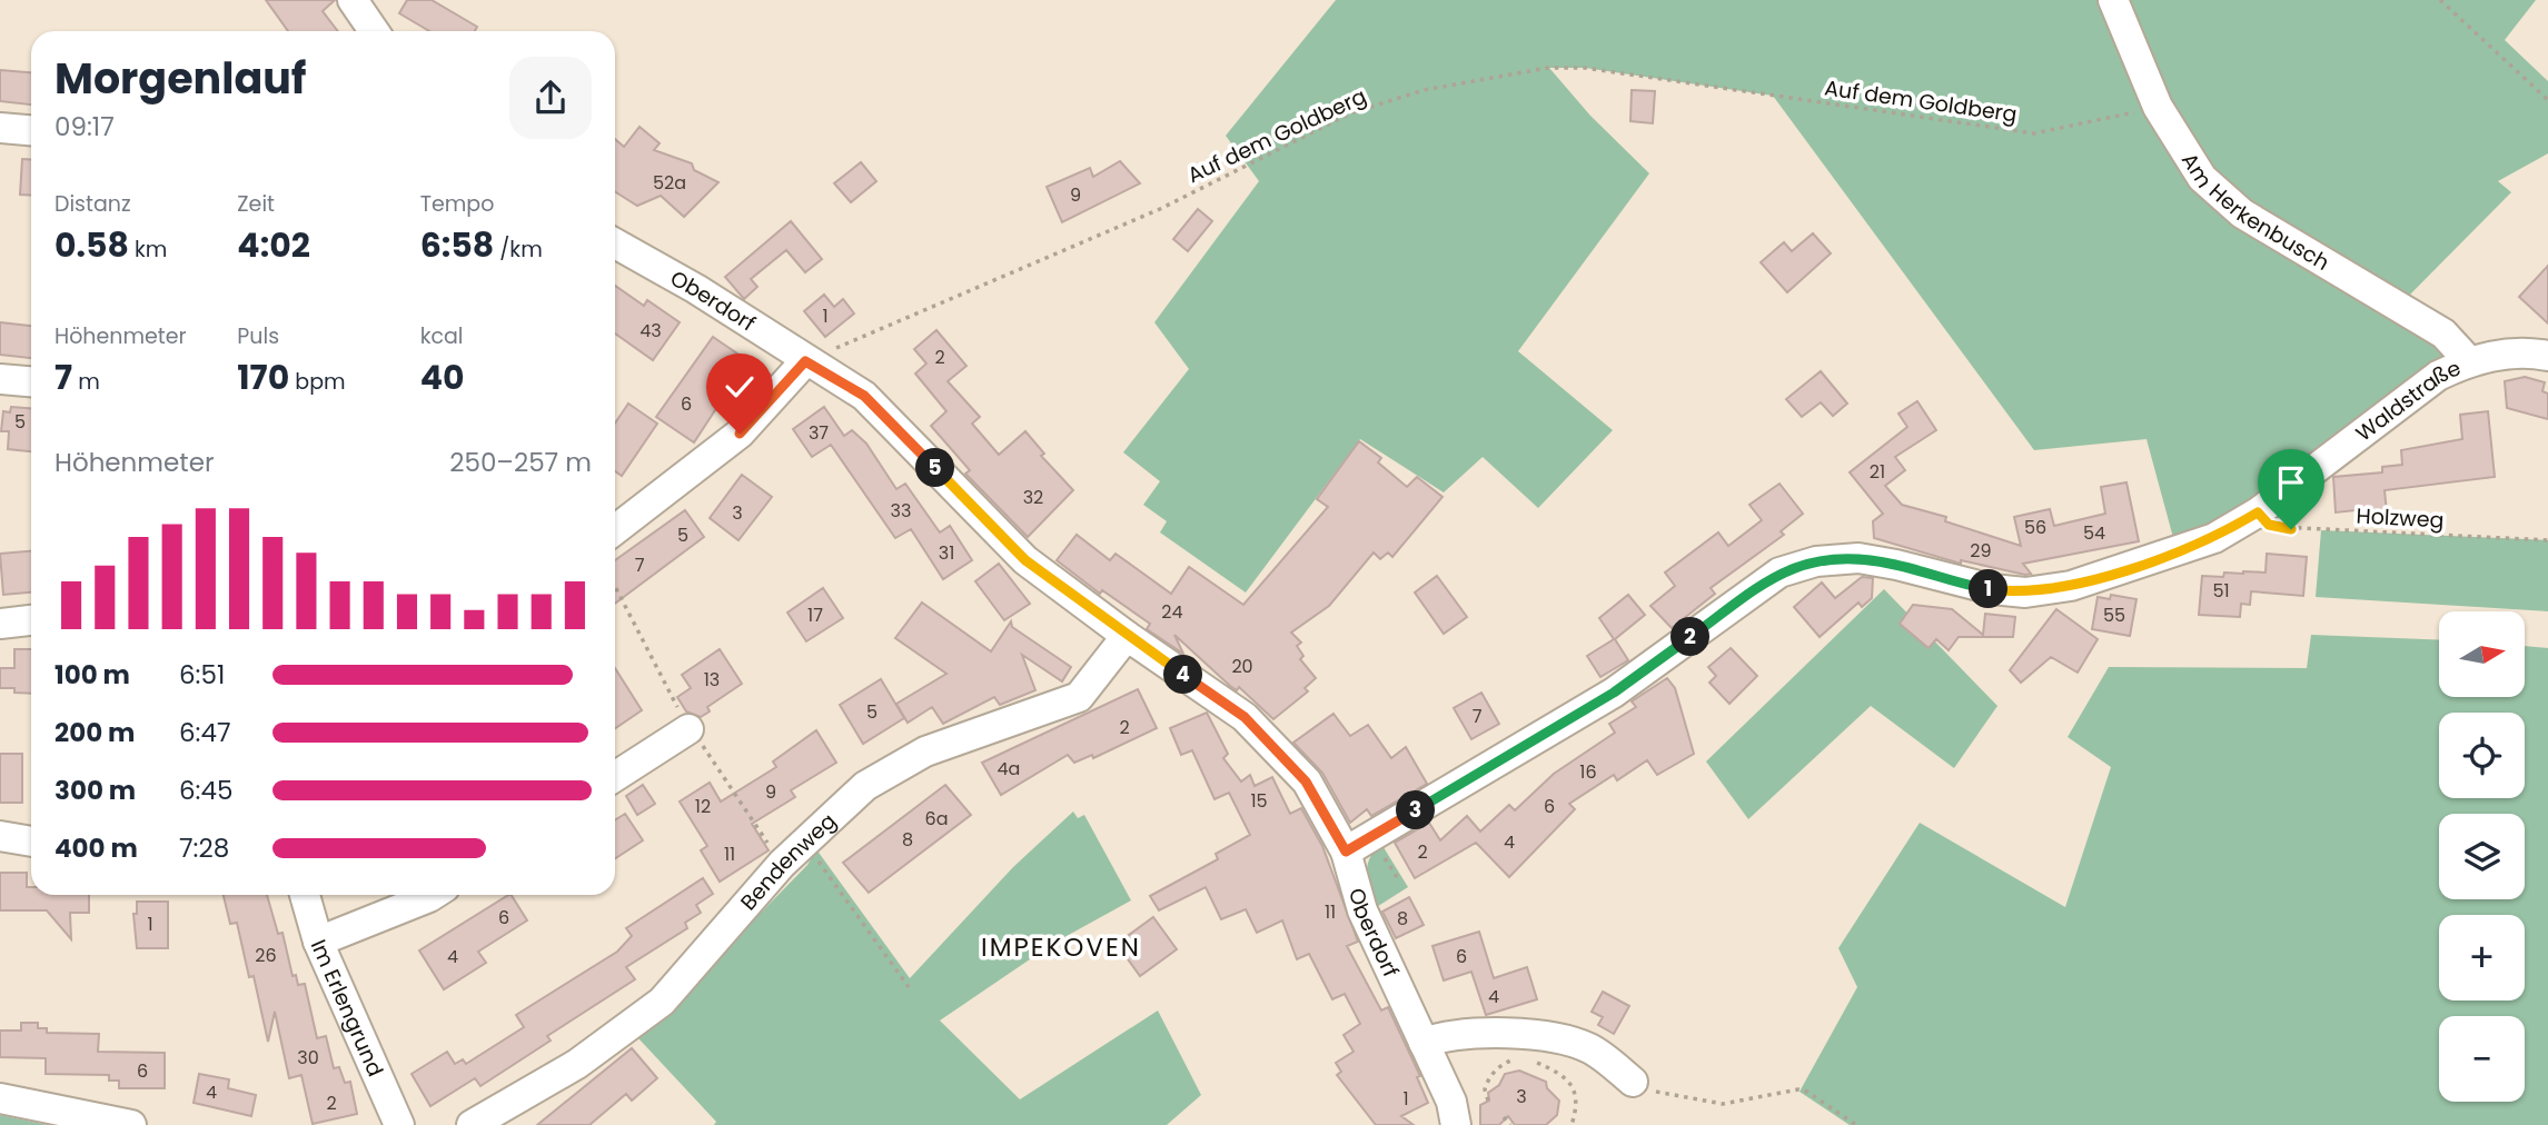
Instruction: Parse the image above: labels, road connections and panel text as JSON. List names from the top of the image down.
{
  "streets": {
    "street": [
      "Am Herkenbusch",
      "Oberdorf",
      "Waldstraße",
      "Bendenweg",
      "Im Erlengrund"
    ],
    "path": ["Auf dem Goldberg", "Holzweg"]
  },
  "crossings": [
    ["Auf dem Goldberg", "Am Herkenbusch"],
    ["Auf dem Goldberg", "Oberdorf"],
    ["Am Herkenbusch", "Waldstraße"],
    ["Oberdorf", "Waldstraße"],
    ["Oberdorf", "Bendenweg"],
    ["Waldstraße", "Holzweg"]
  ],
  "districts": ["IMPEKOVEN"],
  "house_numbers": [
    "52a",
    "9",
    "1",
    "43",
    "2",
    "6",
    "5",
    "37",
    "21",
    "32",
    "33",
    "3",
    "56",
    "54",
    "5",
    "29",
    "31",
    "7",
    "51",
    "24",
    "17",
    "55",
    "20",
    "13",
    "5",
    "7",
    "2",
    "4a",
    "16",
    "9",
    "15",
    "12",
    "6",
    "6a",
    "8",
    "4",
    "2",
    "11",
    "11",
    "6",
    "8",
    "1",
    "26",
    "4",
    "6",
    "4",
    "30",
    "6",
    "4",
    "3",
    "1",
    "2"
  ],
  "north": "right",
  "page": {
    "heading": ["Morgenlauf", "09:17"],
    "stats": [
      ["Distanz", "0.58 km"],
      ["Zeit", "4:02"],
      ["Tempo", "6:58 /km"],
      ["Höhenmeter", "7 m"],
      ["Puls", "170 bpm"],
      ["kcal", "40"]
    ],
    "chart": ["Höhenmeter", "250–257 m"],
    "pins": [
      "5",
      "1",
      "2",
      "4",
      "3"
    ],
    "map_buttons": ["+", "−"],
    "list": [
      {
        "name": "100 m",
        "note": "6:51"
      },
      {
        "name": "200 m",
        "note": "6:47"
      },
      {
        "name": "300 m",
        "note": "6:45"
      },
      {
        "name": "400 m",
        "note": "7:28"
      }
    ]
  }
}
